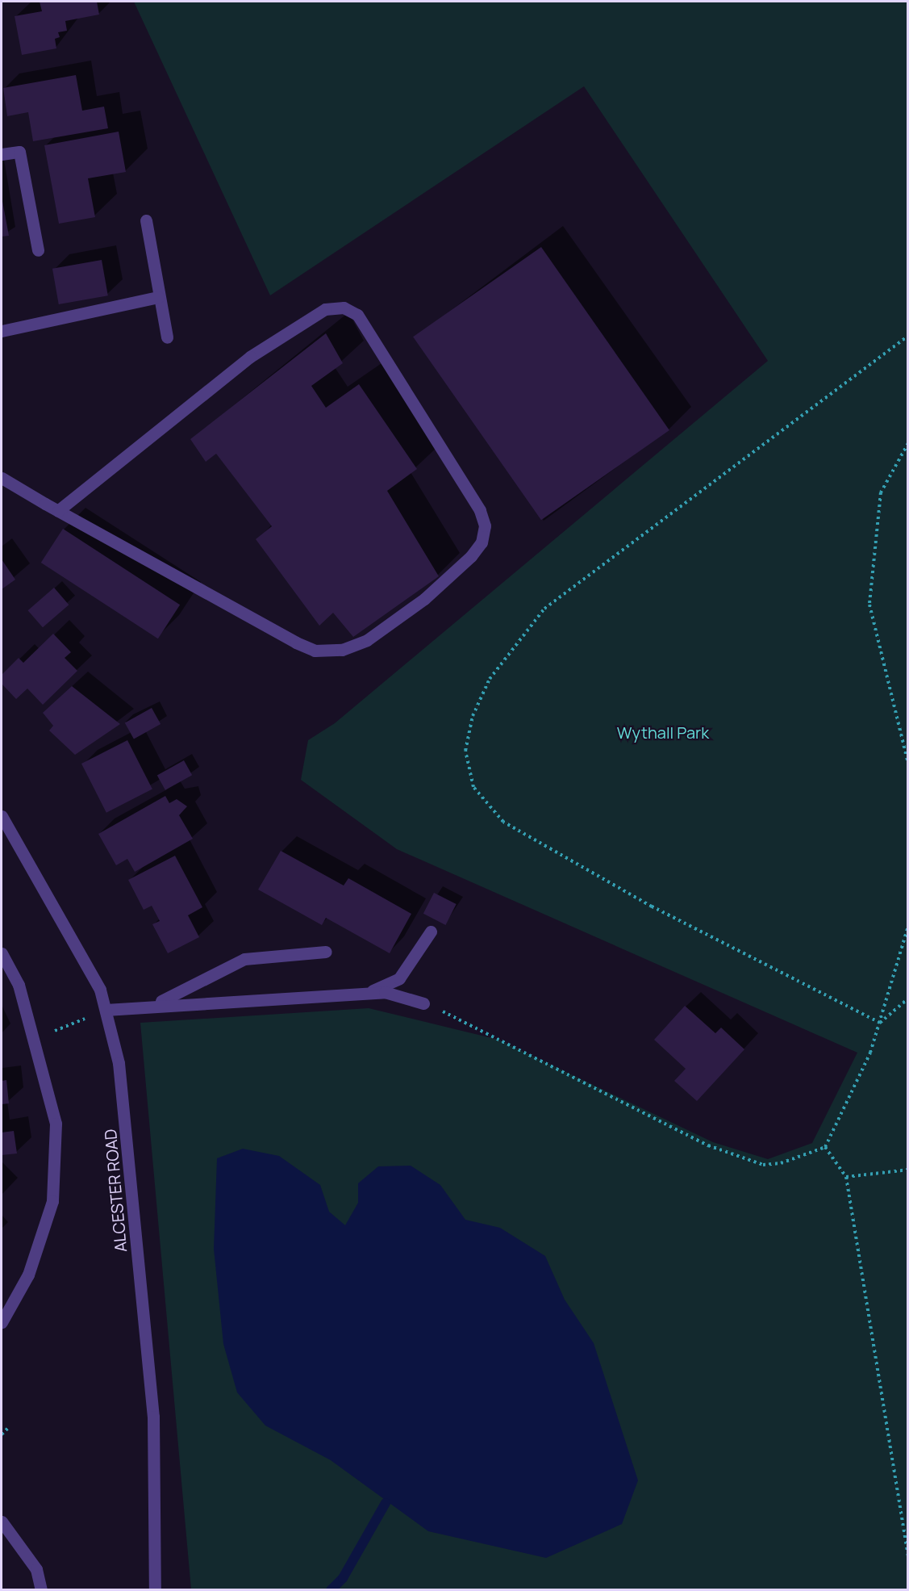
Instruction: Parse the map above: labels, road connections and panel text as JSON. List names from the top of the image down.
{
  "streets": {
    "street": ["ALCESTER ROAD"]
  },
  "parks": ["Wythall Park"]
}
